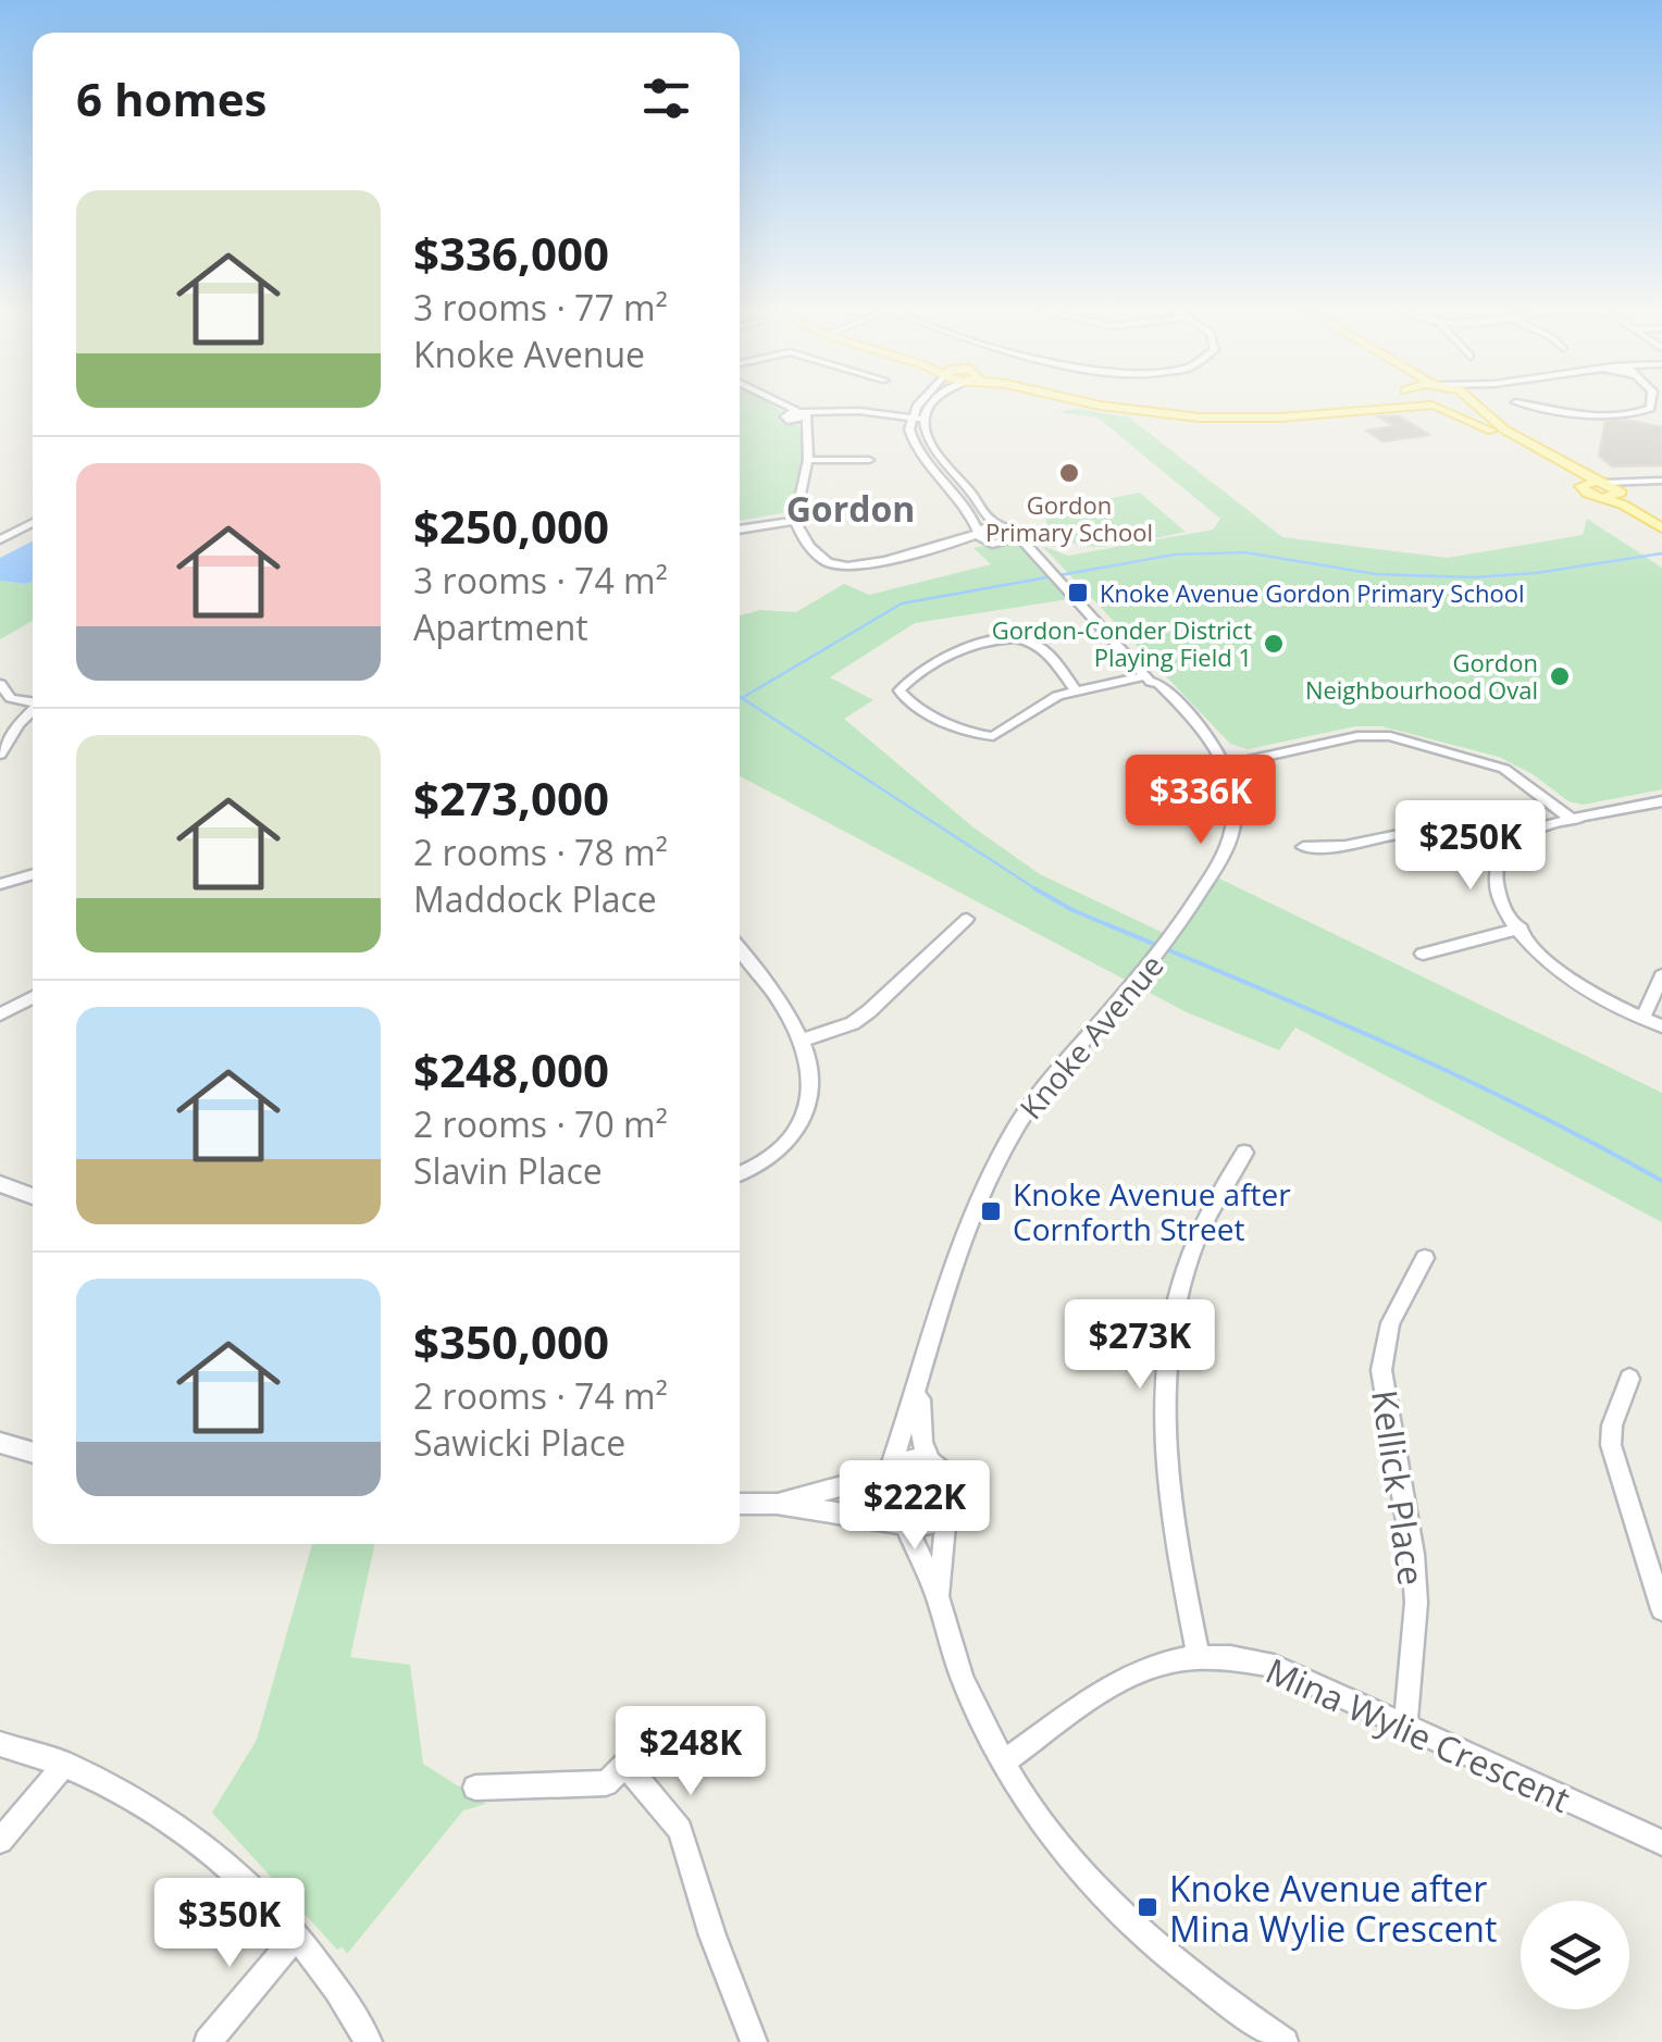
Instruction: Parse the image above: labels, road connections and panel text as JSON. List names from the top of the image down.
{
  "streets": {
    "street": ["Knoke Avenue", "Kellick Place", "Mina Wylie Crescent"]
  },
  "crossings": [
    ["Kellick Place", "Mina Wylie Crescent"]
  ],
  "districts": ["Gordon"],
  "places": {
    "other": ["Gordon Primary School", "Gordon-Conder District Playing Field 1", "Gordon Neighbourhood Oval"],
    "transit": ["Knoke Avenue Gordon Primary School", "Knoke Avenue after Cornforth Street", "Knoke Avenue after Mina Wylie Crescent"]
  },
  "page": {
    "heading": "6 homes",
    "list": [
      {
        "name": "$336,000",
        "note": "3 rooms · 77 m² · Knoke Avenue"
      },
      {
        "name": "$250,000",
        "note": "3 rooms · 74 m² · Apartment"
      },
      {
        "name": "$273,000",
        "note": "2 rooms · 78 m² · Maddock Place"
      },
      {
        "name": "$248,000",
        "note": "2 rooms · 70 m² · Slavin Place"
      },
      {
        "name": "$350,000",
        "note": "2 rooms · 74 m² · Sawicki Place"
      }
    ],
    "price": [
      "$336K",
      "$250K",
      "$273K",
      "$222K",
      "$248K",
      "$350K"
    ]
  }
}
